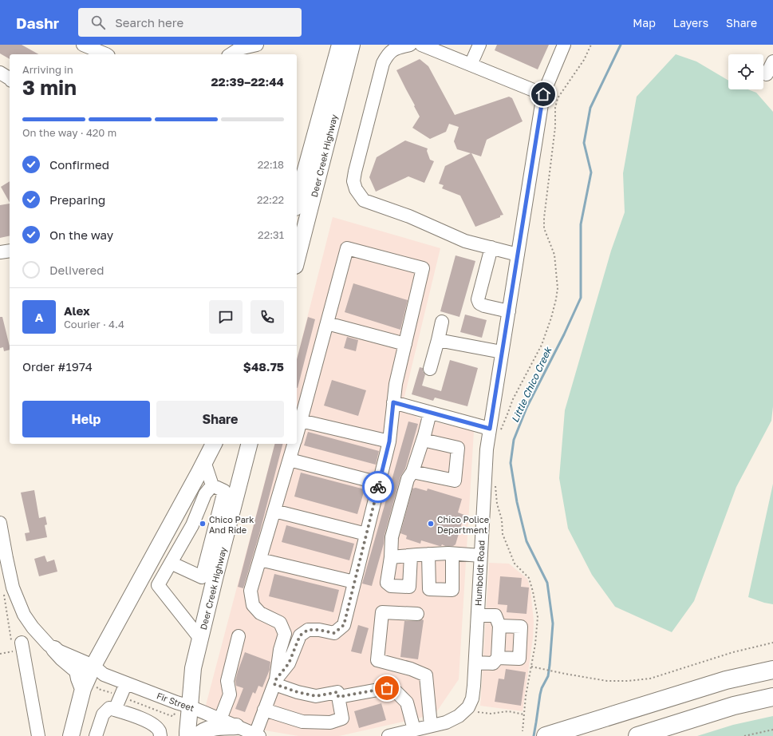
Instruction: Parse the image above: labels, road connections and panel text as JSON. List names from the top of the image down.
{
  "streets": {
    "main road": ["Deer Creek Highway"],
    "street": ["Humboldt Road", "Fir Street"]
  },
  "crossings": [
    ["Deer Creek Highway", "Fir Street"]
  ],
  "water": ["Little Chico Creek"],
  "places": ["Chico Park And Ride", "Chico Police Department"],
  "page": {
    "header": "Dashr",
    "search": "Search here",
    "nav": ["Map", "Layers", "Share"],
    "heading": ["3 min", "Arriving in", "22:39–22:44"],
    "panel": [
      "Alex",
      "Courier · 4.4",
      "Order #1974",
      "$48.75"
    ],
    "bar": "On the way · 420 m",
    "list": [
      ["Confirmed", "22:18"],
      ["Preparing", "22:22"],
      ["On the way", "22:31"],
      "Delivered"
    ],
    "round": "A",
    "buttons": ["Help", "Share"]
  }
}
